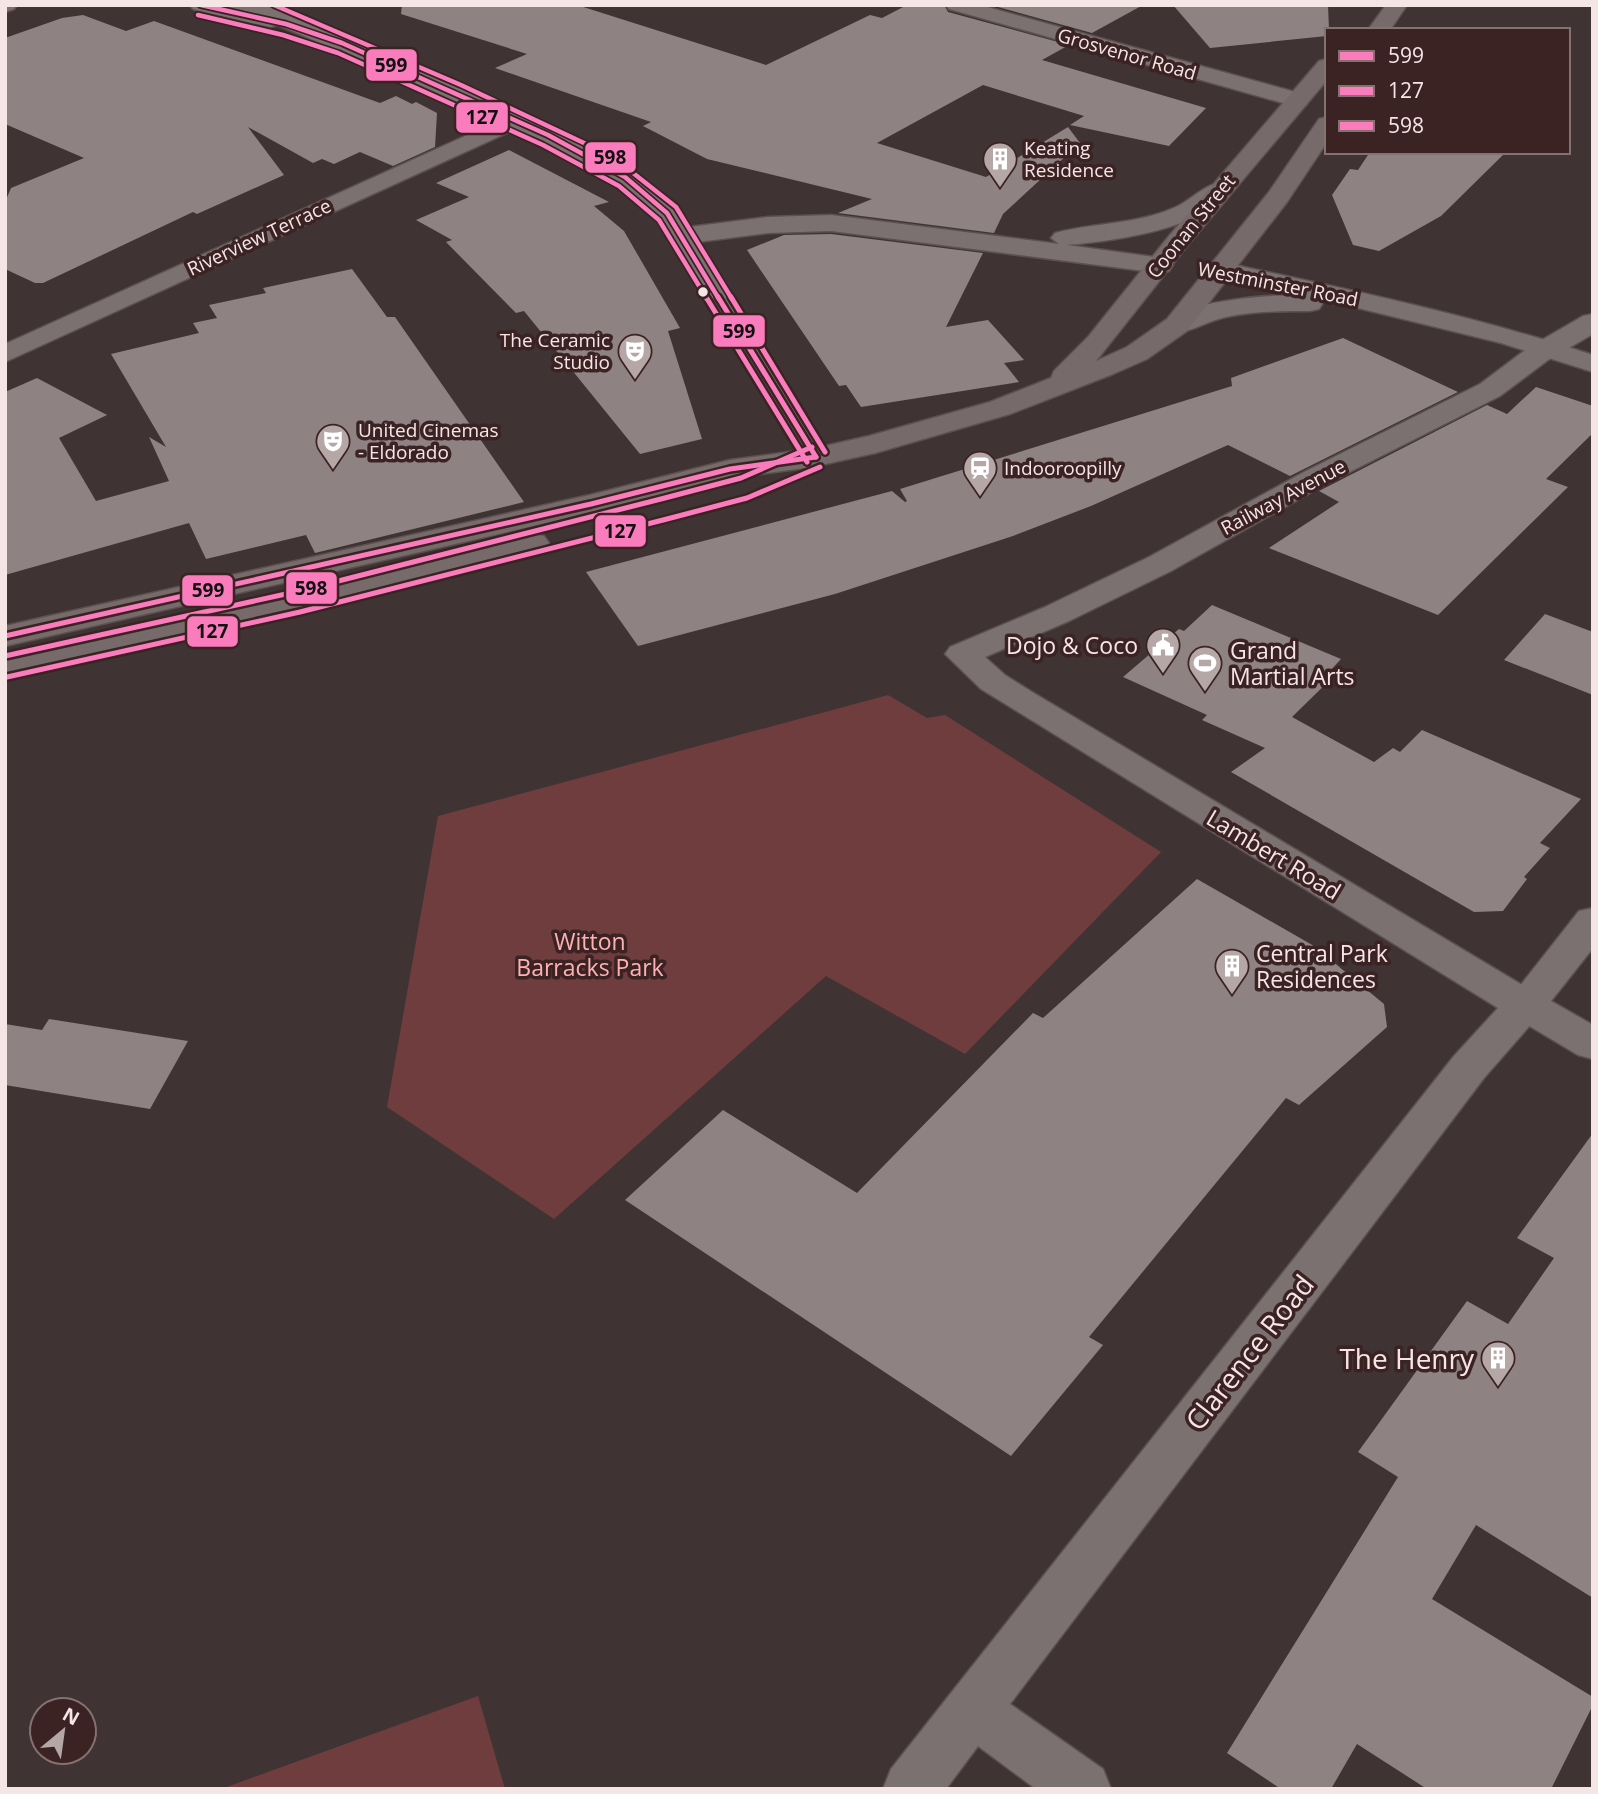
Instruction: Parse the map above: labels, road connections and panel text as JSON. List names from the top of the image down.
{
  "streets": {
    "main road": ["Coonan Street"],
    "street": [
      "Grosvenor Road",
      "Riverview Terrace",
      "Westminster Road",
      "Railway Avenue",
      "Lambert Road",
      "Clarence Road"
    ]
  },
  "crossings": [
    ["Grosvenor Road", "Coonan Street"],
    ["Coonan Street", "Westminster Road"],
    ["Railway Avenue", "Lambert Road"],
    ["Lambert Road", "Clarence Road"]
  ],
  "parks": ["Witton Barracks Park"],
  "places": {
    "building": ["Keating Residence", "Central Park Residences", "The Henry"],
    "theatre": ["The Ceramic Studio", "United Cinemas - Eldorado"],
    "station": ["Indooroopilly"],
    "public building": ["Dojo & Coco"],
    "sports": ["Grand Martial Arts"]
  },
  "lines": ["transit line 599", "transit line 598", "transit line 127"],
  "legend": ["599", "127", "598"],
  "north": "top right"
}
